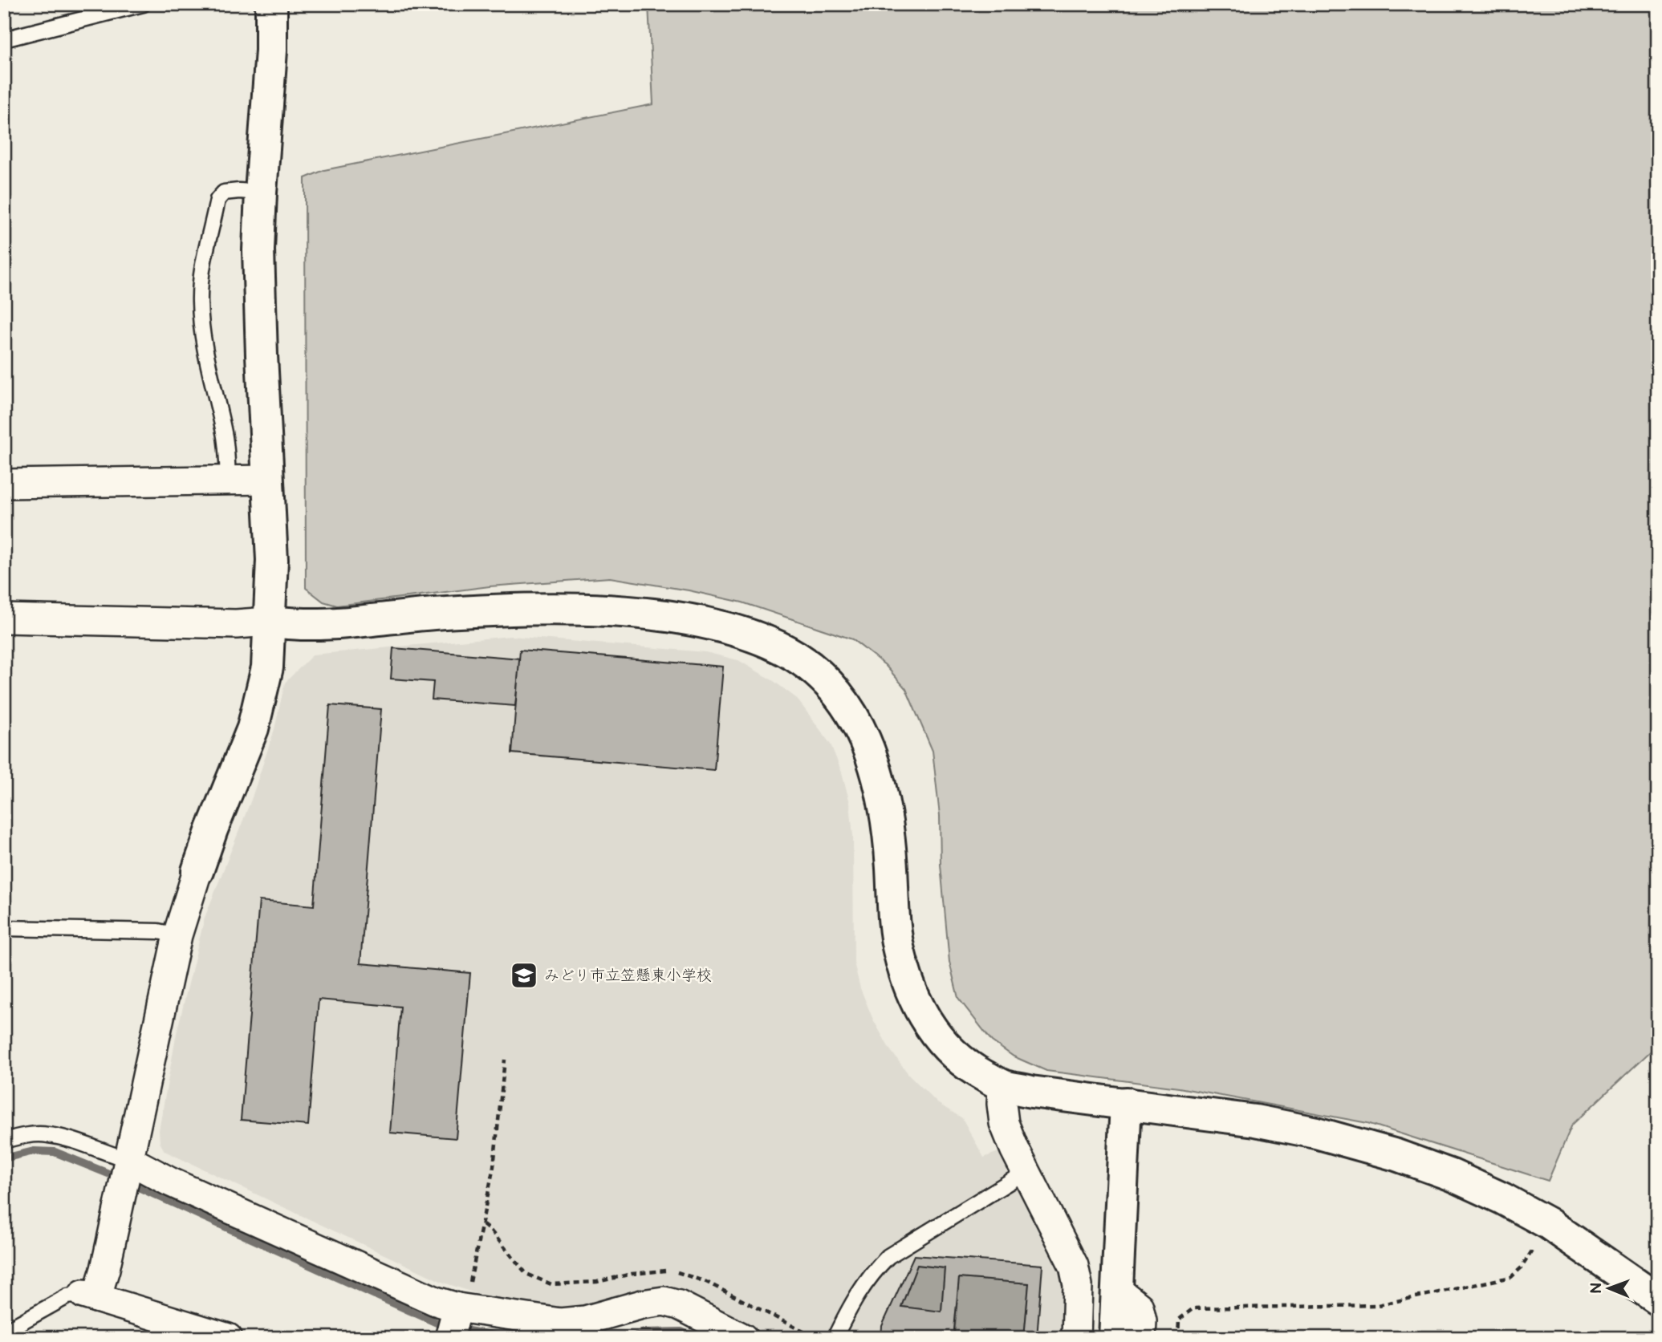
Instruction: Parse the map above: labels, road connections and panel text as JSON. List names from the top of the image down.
{
  "places": {
    "school or university": ["みどり市立笠懸東小学校"]
  },
  "north": "left"
}
